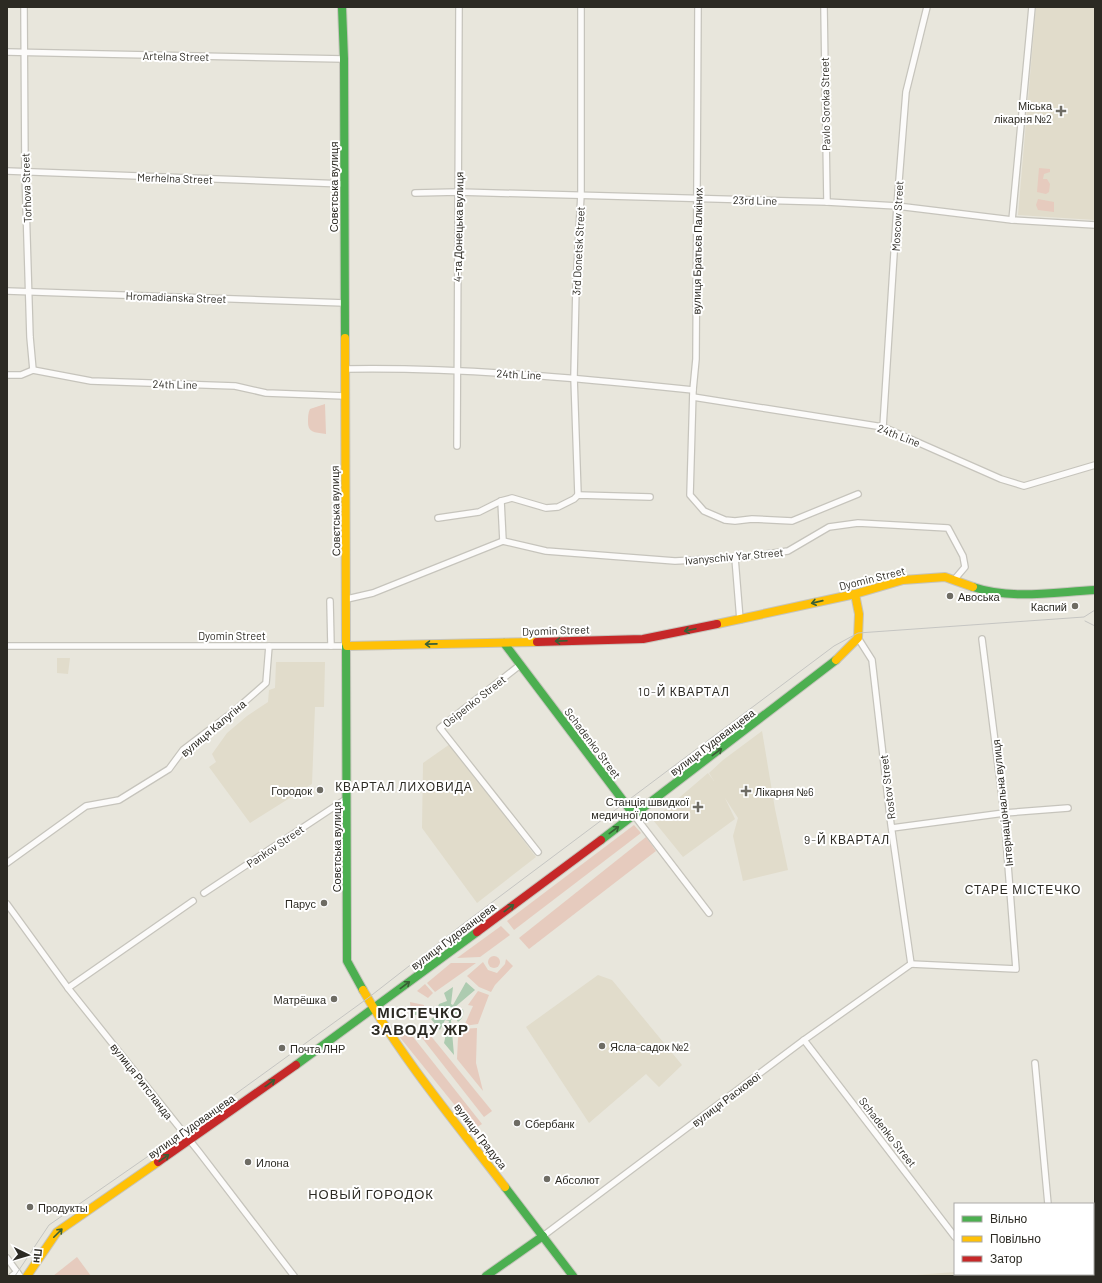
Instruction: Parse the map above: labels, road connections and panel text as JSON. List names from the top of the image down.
{
  "streets": {
    "street": [
      "Artelna Street",
      "Pavlo Soroka Street",
      "Merhelna Street",
      "Совєтська вулиця",
      "Torhova Street",
      "23rd Line",
      "Moscow Street",
      "4-та Донецька вулиця",
      "3rd Donetsk Street",
      "вулиця Братьєв Палкіних",
      "Hromadianska Street",
      "24th Line",
      "Ivanyschiv Yar Street",
      "Dyomin Street",
      "Osipenko Street",
      "вулиця Калугіна",
      "вулиця Гудованцева",
      "Schadenko Street",
      "Rostov Street",
      "Інтернаціональна вулиця",
      "Pankov Street",
      "вулиця Ритсланда",
      "вулиця Раскової",
      "вулиця Градуса"
    ]
  },
  "crossings": [
    ["Artelna Street", "Совєтська вулиця"],
    ["Artelna Street", "Torhova Street"],
    ["Pavlo Soroka Street", "23rd Line"],
    ["Merhelna Street", "Совєтська вулиця"],
    ["Merhelna Street", "Torhova Street"],
    ["Совєтська вулиця", "Hromadianska Street"],
    ["Совєтська вулиця", "24th Line"],
    ["Совєтська вулиця", "Dyomin Street"],
    ["Совєтська вулиця", "вулиця Гудованцева"],
    ["Совєтська вулиця", "Pankov Street"],
    ["Совєтська вулиця", "вулиця Градуса"],
    ["Torhova Street", "Hromadianska Street"],
    ["Torhova Street", "24th Line"],
    ["23rd Line", "Moscow Street"],
    ["23rd Line", "4-та Донецька вулиця"],
    ["23rd Line", "3rd Donetsk Street"],
    ["23rd Line", "вулиця Братьєв Палкіних"],
    ["Moscow Street", "24th Line"],
    ["4-та Донецька вулиця", "24th Line"],
    ["3rd Donetsk Street", "24th Line"],
    ["вулиця Братьєв Палкіних", "24th Line"],
    ["Ivanyschiv Yar Street", "Dyomin Street"],
    ["Dyomin Street", "вулиця Калугіна"],
    ["Dyomin Street", "Schadenko Street"],
    ["Osipenko Street", "Schadenko Street"],
    ["вулиця Гудованцева", "Schadenko Street"],
    ["вулиця Гудованцева", "Rostov Street"],
    ["вулиця Гудованцева", "вулиця Ритсланда"],
    ["вулиця Гудованцева", "вулиця Градуса"],
    ["Schadenko Street", "вулиця Раскової"],
    ["Rostov Street", "Інтернаціональна вулиця"],
    ["Rostov Street", "вулиця Раскової"],
    ["Інтернаціональна вулиця", "вулиця Раскової"],
    ["вулиця Раскової", "вулиця Градуса"]
  ],
  "one_way": ["Dyomin Street", "вулиця Гудованцева"],
  "districts": [
    "10-Й КВАРТАЛ",
    "КВАРТАЛ ЛИХОВИДА",
    "9-Й КВАРТАЛ",
    "СТАРЕ МІСТЕЧКО",
    "МІСТЕЧКО ЗАВОДУ ЖР",
    "НОВЫЙ ГОРОДОК"
  ],
  "places": {
    "health": ["Міська лікарня №2", "Лікарня №6", "Станція швидкої медичної допомоги"],
    "other": [
      "Авоська",
      "Каспий",
      "Городок",
      "Парус",
      "Матрёшка",
      "Ясла-садок №2",
      "Почта ЛНР",
      "Сбербанк",
      "Илона",
      "Абсолют",
      "Продукты"
    ]
  },
  "legend": ["Вільно", "Повільно", "Затор"],
  "north": "right"
}
